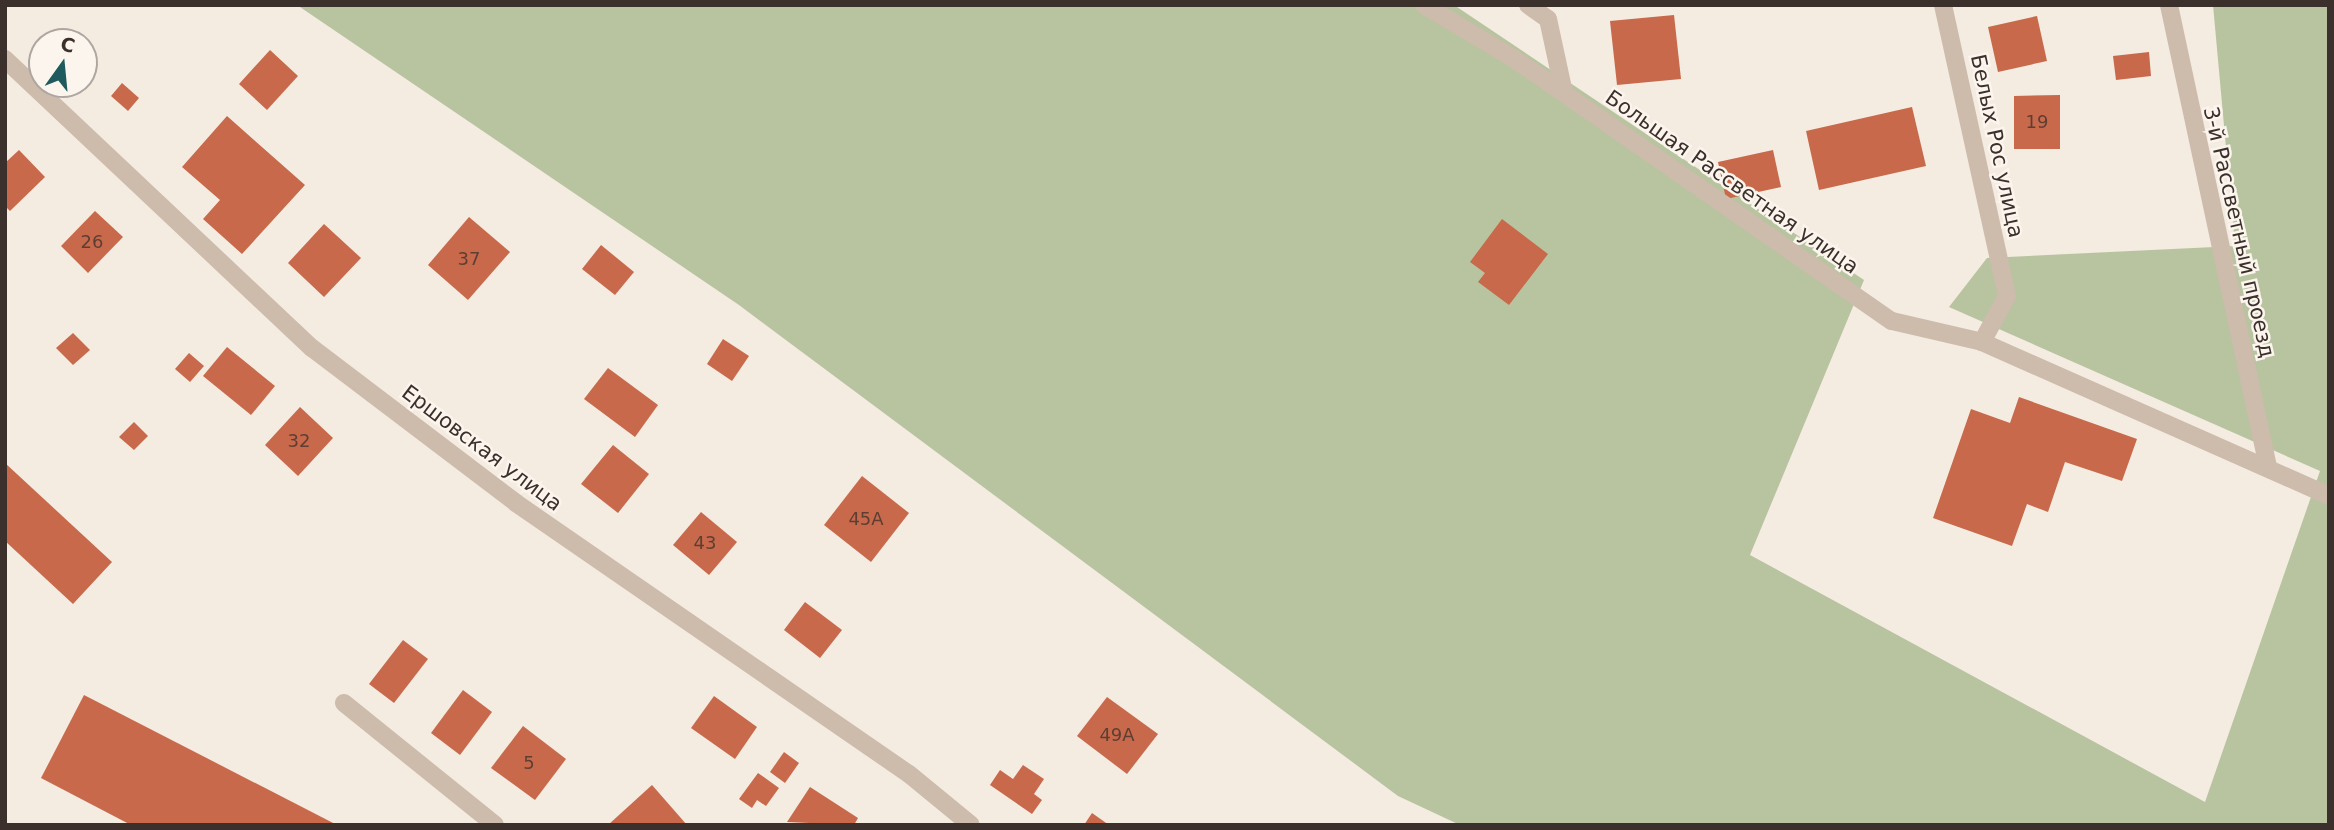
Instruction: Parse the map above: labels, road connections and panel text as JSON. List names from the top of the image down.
{
  "streets": {
    "street": [
      "Белых Рос улица",
      "Большая Рассветная улица",
      "3-й Рассветный проезд",
      "Ершовская улица"
    ]
  },
  "crossings": [
    ["Белых Рос улица", "Большая Рассветная улица"],
    ["Большая Рассветная улица", "3-й Рассветный проезд"]
  ],
  "house_numbers": [
    "19",
    "26",
    "37",
    "32",
    "45А",
    "43",
    "49А",
    "5"
  ],
  "north": "top"
}
